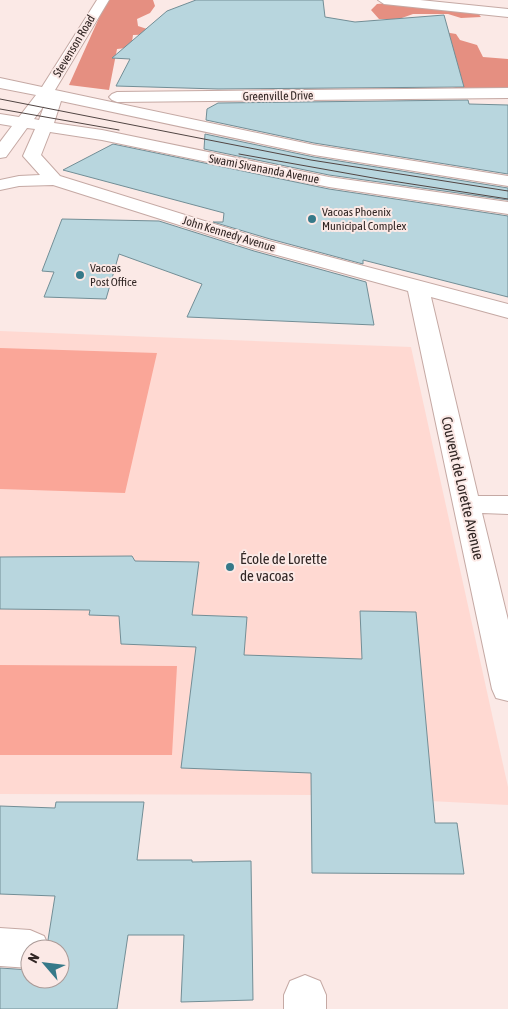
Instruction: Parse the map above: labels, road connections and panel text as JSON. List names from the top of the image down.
{
  "streets": {
    "street": [
      "Stevenson Road",
      "Greenville Drive",
      "Swami Sivananda Avenue",
      "John Kennedy Avenue",
      "Couvent de Lorette Avenue"
    ]
  },
  "crossings": [
    ["Stevenson Road", "Greenville Drive"],
    ["Stevenson Road", "Swami Sivananda Avenue"],
    ["Greenville Drive", "Swami Sivananda Avenue"],
    ["John Kennedy Avenue", "Couvent de Lorette Avenue"]
  ],
  "places": ["Vacoas Phoenix Municipal Complex", "Vacoas Post Office", "École de Lorette de vacoas"],
  "north": "top left"
}
